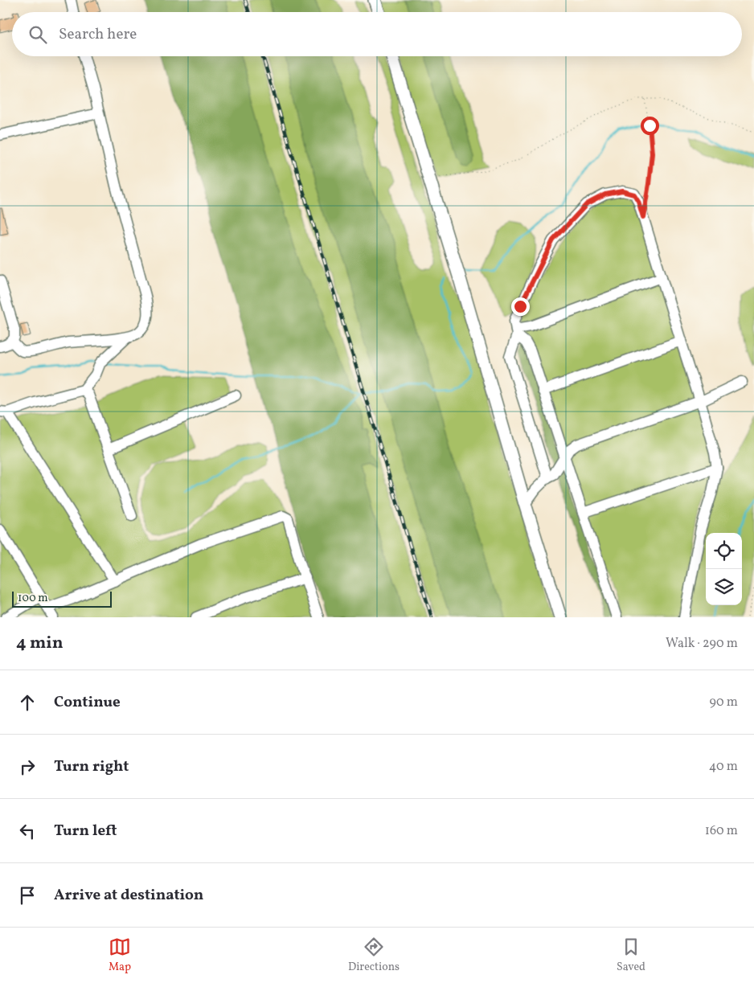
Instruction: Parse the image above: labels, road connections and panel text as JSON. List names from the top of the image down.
{
  "scale_bar": "100 m",
  "page": {
    "search": "Search here",
    "scale": "100 m",
    "heading": ["4 min", "Walk · 290 m"],
    "list": [
      ["Continue", "90 m"],
      ["Turn right", "40 m"],
      ["Turn left", "160 m"],
      "Arrive at destination"
    ],
    "nav": ["Map", "Directions", "Saved"]
  }
}
